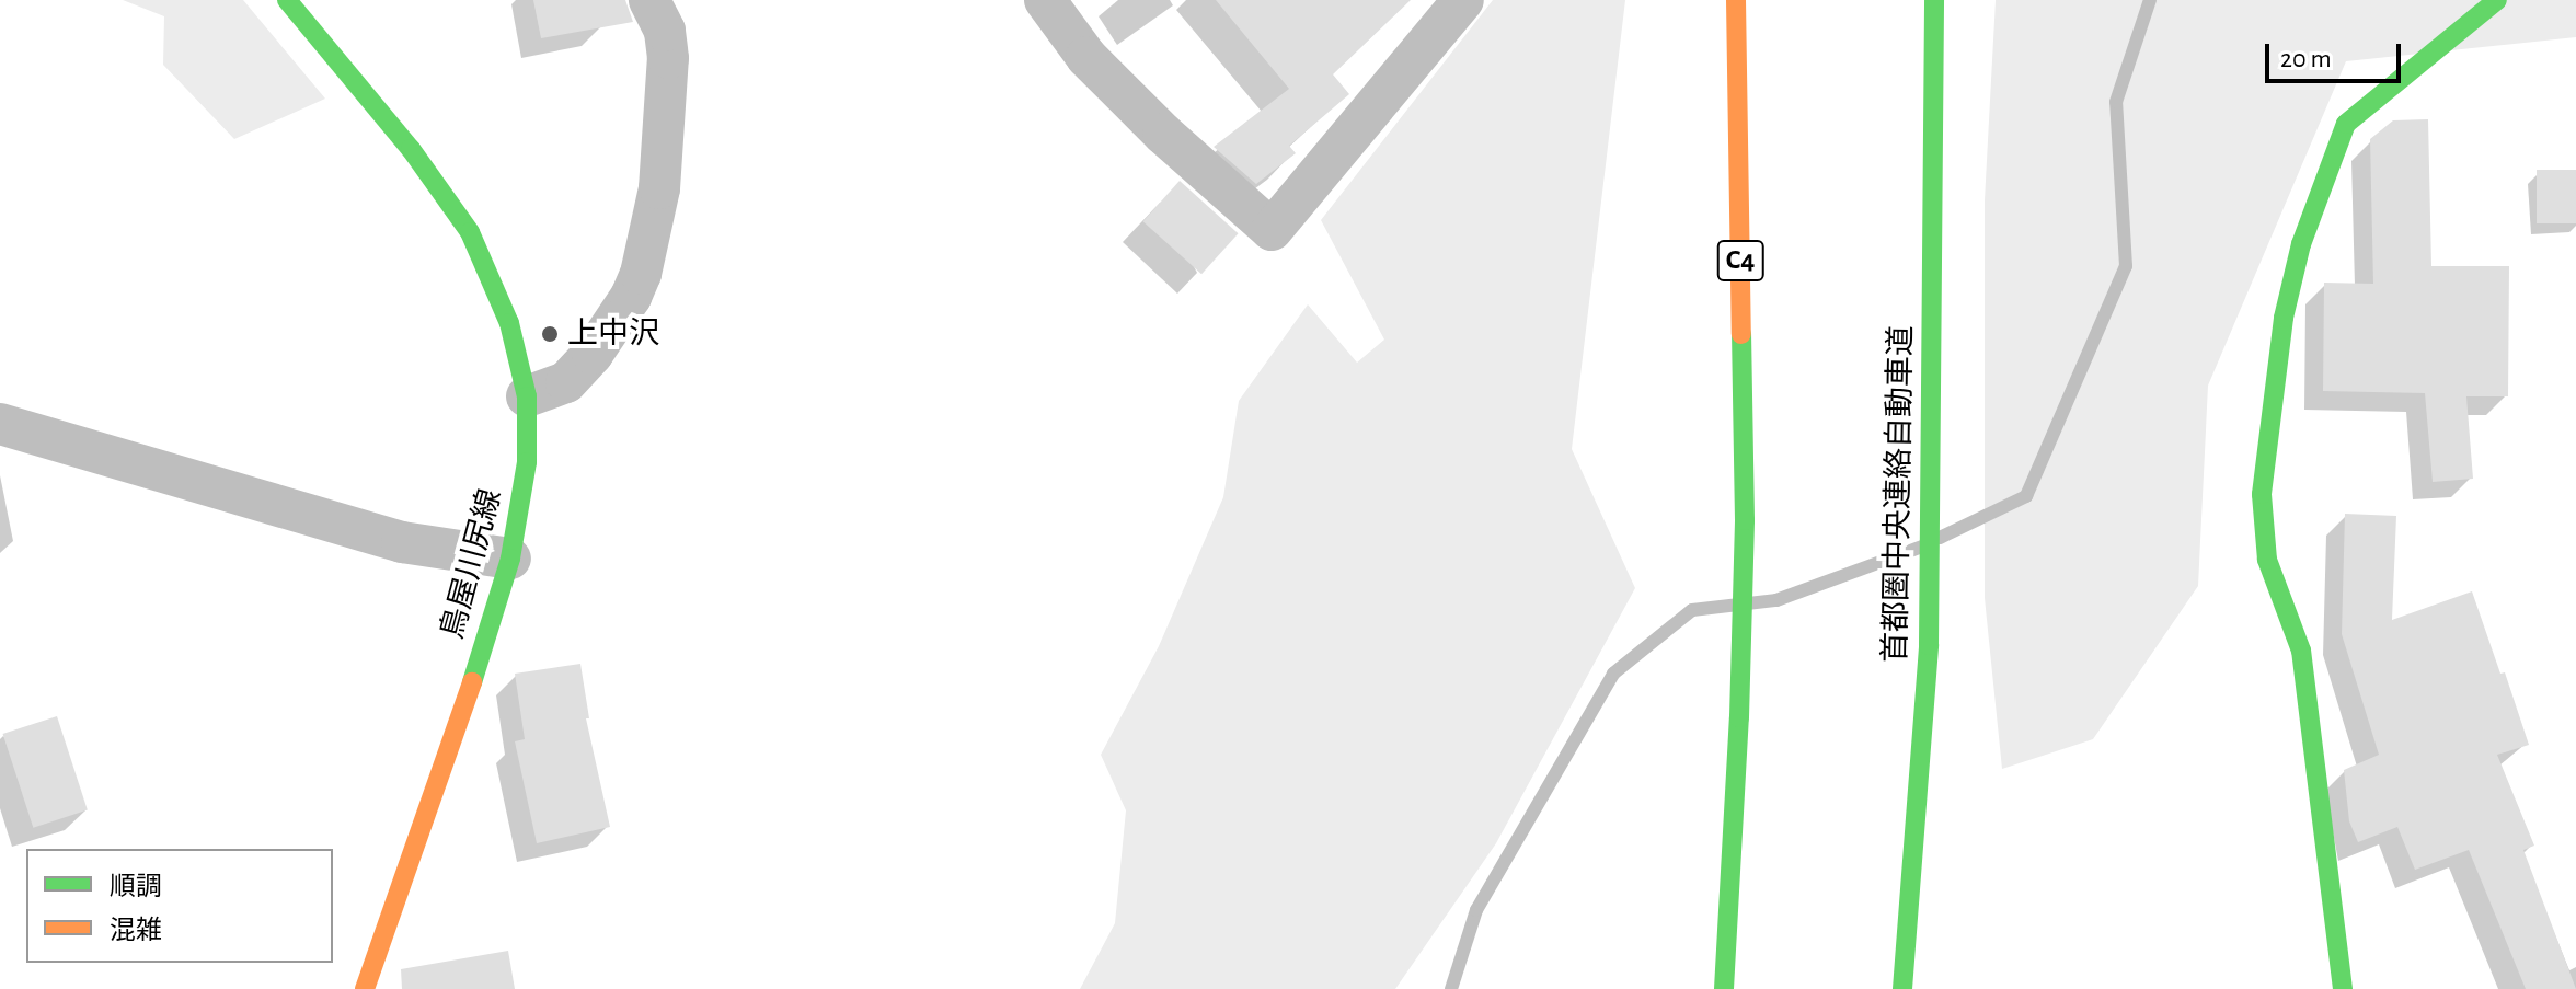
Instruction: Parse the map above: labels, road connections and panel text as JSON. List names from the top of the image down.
{
  "streets": {
    "main road": ["C4", "首都圏中央連絡自動車道", "鳥屋川尻線"]
  },
  "places": ["上中沢"],
  "legend": ["順調", "混雑"],
  "scale_bar": "20 m"
}
